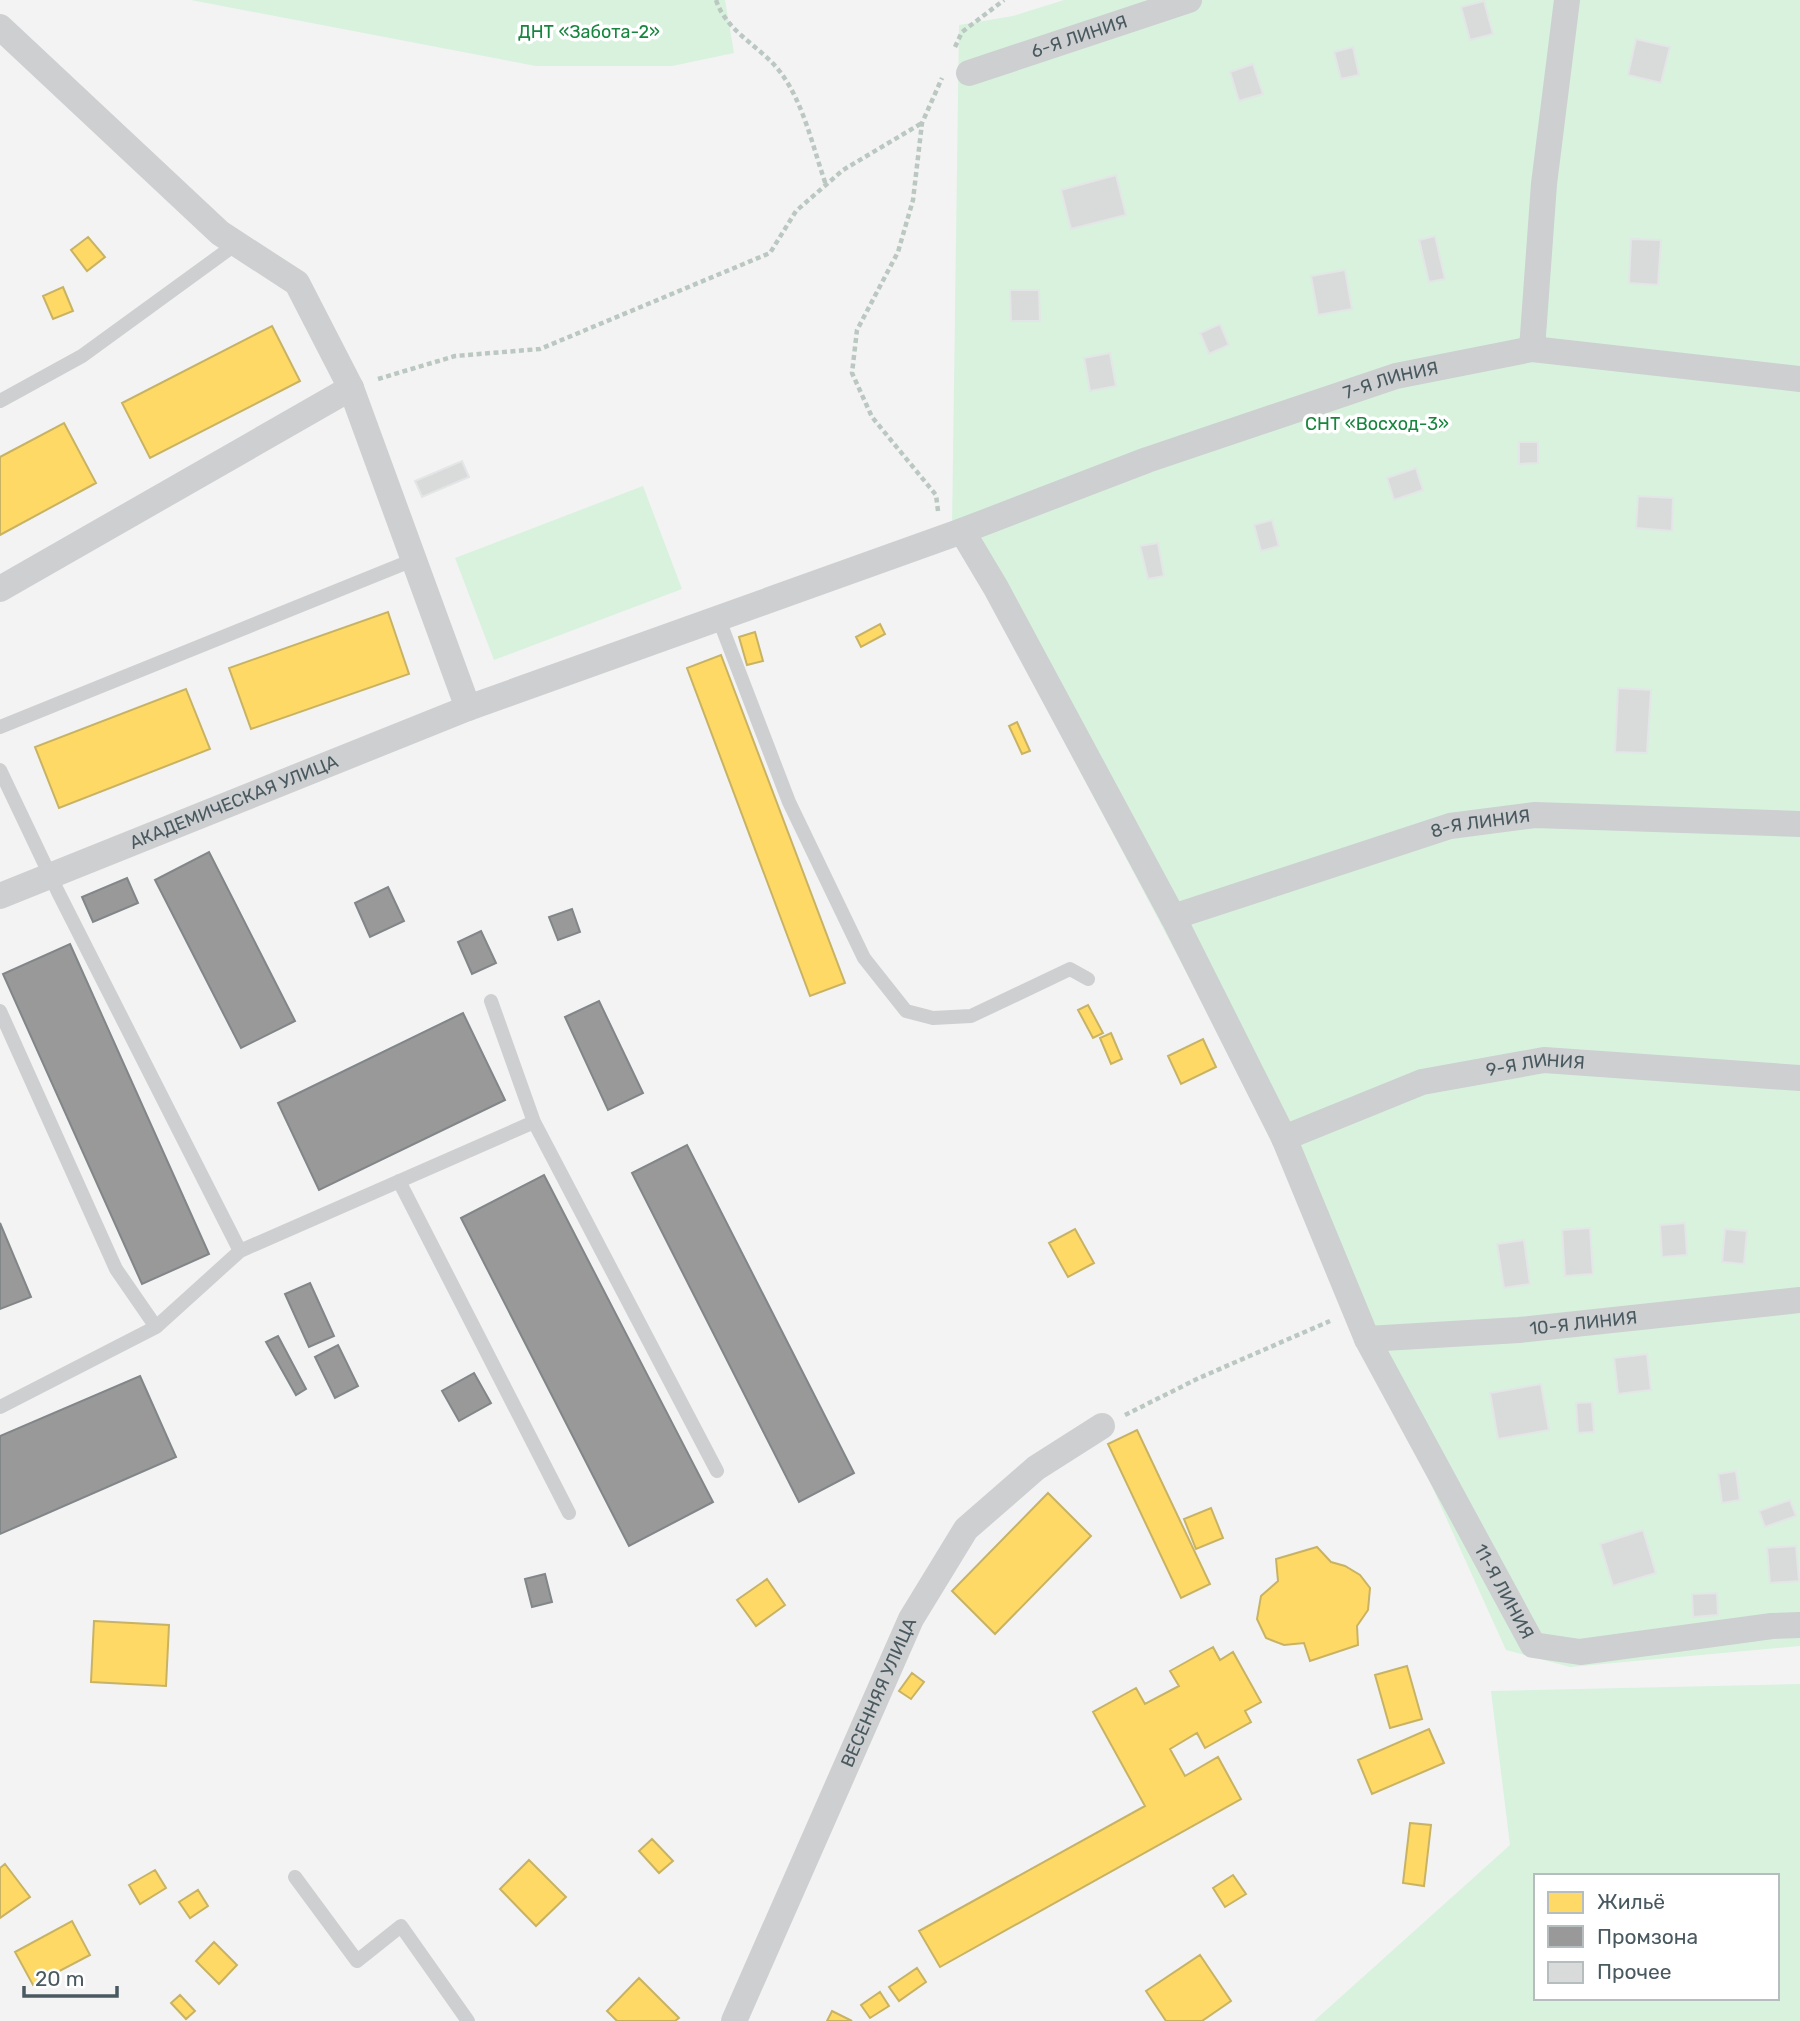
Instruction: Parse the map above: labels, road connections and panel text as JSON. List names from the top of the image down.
{
  "streets": {
    "street": [
      "6-Я ЛИНИЯ",
      "7-Я ЛИНИЯ",
      "АКАДЕМИЧЕСКАЯ УЛИЦА",
      "8-Я ЛИНИЯ",
      "9-Я ЛИНИЯ",
      "10-Я ЛИНИЯ",
      "11-Я ЛИНИЯ",
      "ВЕСЕННЯЯ УЛИЦА"
    ]
  },
  "crossings": [
    ["7-Я ЛИНИЯ", "АКАДЕМИЧЕСКАЯ УЛИЦА"],
    ["10-Я ЛИНИЯ", "11-Я ЛИНИЯ"]
  ],
  "parks": ["ДНТ «Забота-2»", "СНТ «Восход-3»"],
  "legend": ["Жильё", "Промзона", "Прочее"],
  "scale_bar": "20 m"
}
